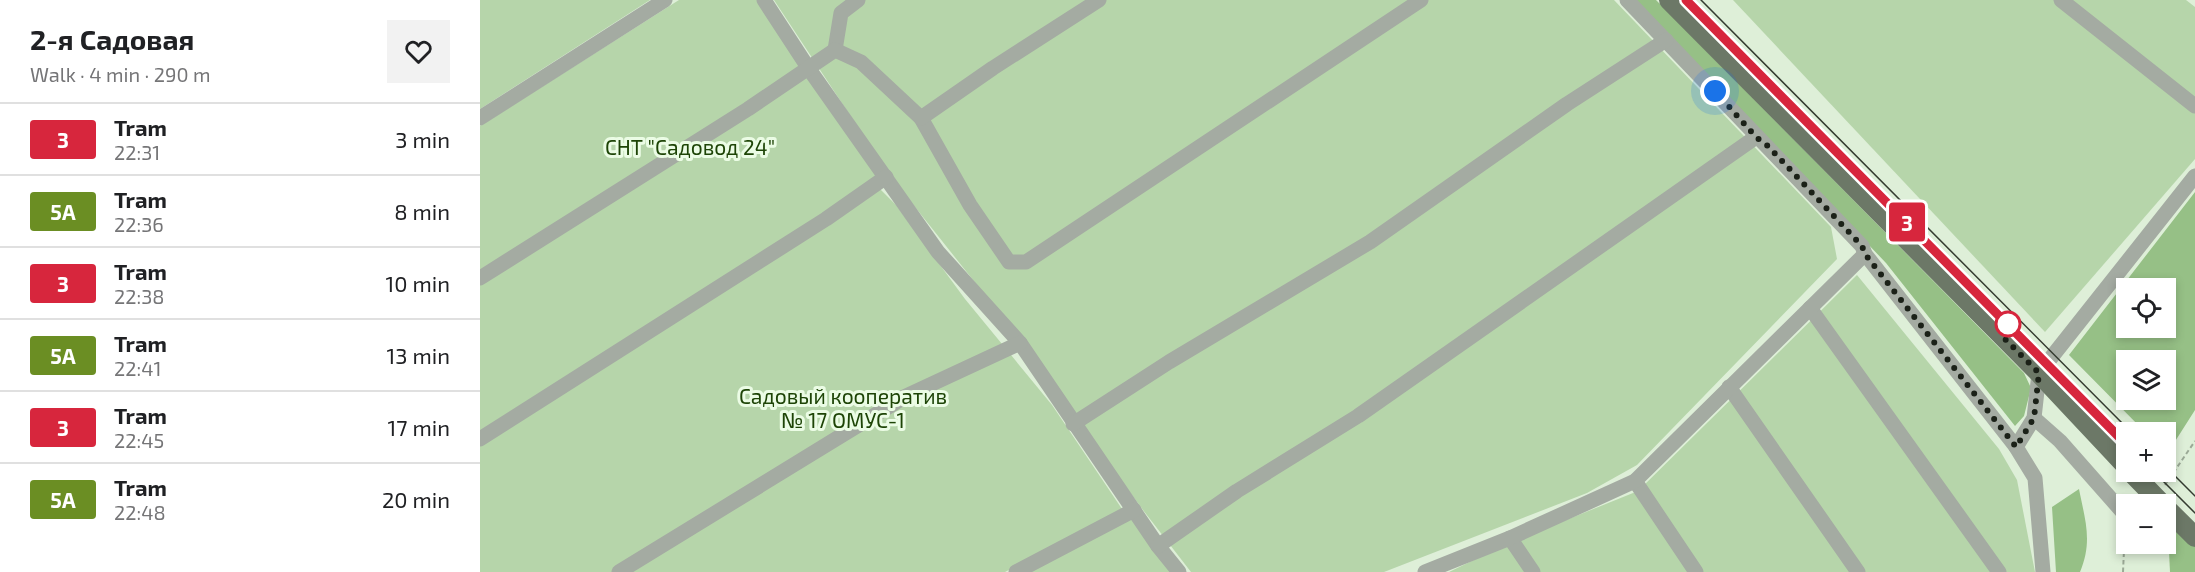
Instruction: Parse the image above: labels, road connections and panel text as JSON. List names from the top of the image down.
{
  "parks": ["СНТ \"Садовод 24\"", "Садовый кооператив № 17 ОМУС-1"],
  "lines": ["tram line 3"],
  "page": {
    "heading": ["2-я Садовая", "Walk · 4 min · 290 m"],
    "on_map": "3",
    "list": [
      {
        "mark": "3",
        "name": "Tram",
        "note": "22:31",
        "value": "3 min"
      },
      {
        "mark": "5А",
        "name": "Tram",
        "note": "22:36",
        "value": "8 min"
      },
      {
        "mark": "3",
        "name": "Tram",
        "note": "22:38",
        "value": "10 min"
      },
      {
        "mark": "5А",
        "name": "Tram",
        "note": "22:41",
        "value": "13 min"
      },
      {
        "mark": "3",
        "name": "Tram",
        "note": "22:45",
        "value": "17 min"
      },
      {
        "mark": "5А",
        "name": "Tram",
        "note": "22:48",
        "value": "20 min"
      }
    ],
    "map_buttons": ["+", "−"]
  }
}
